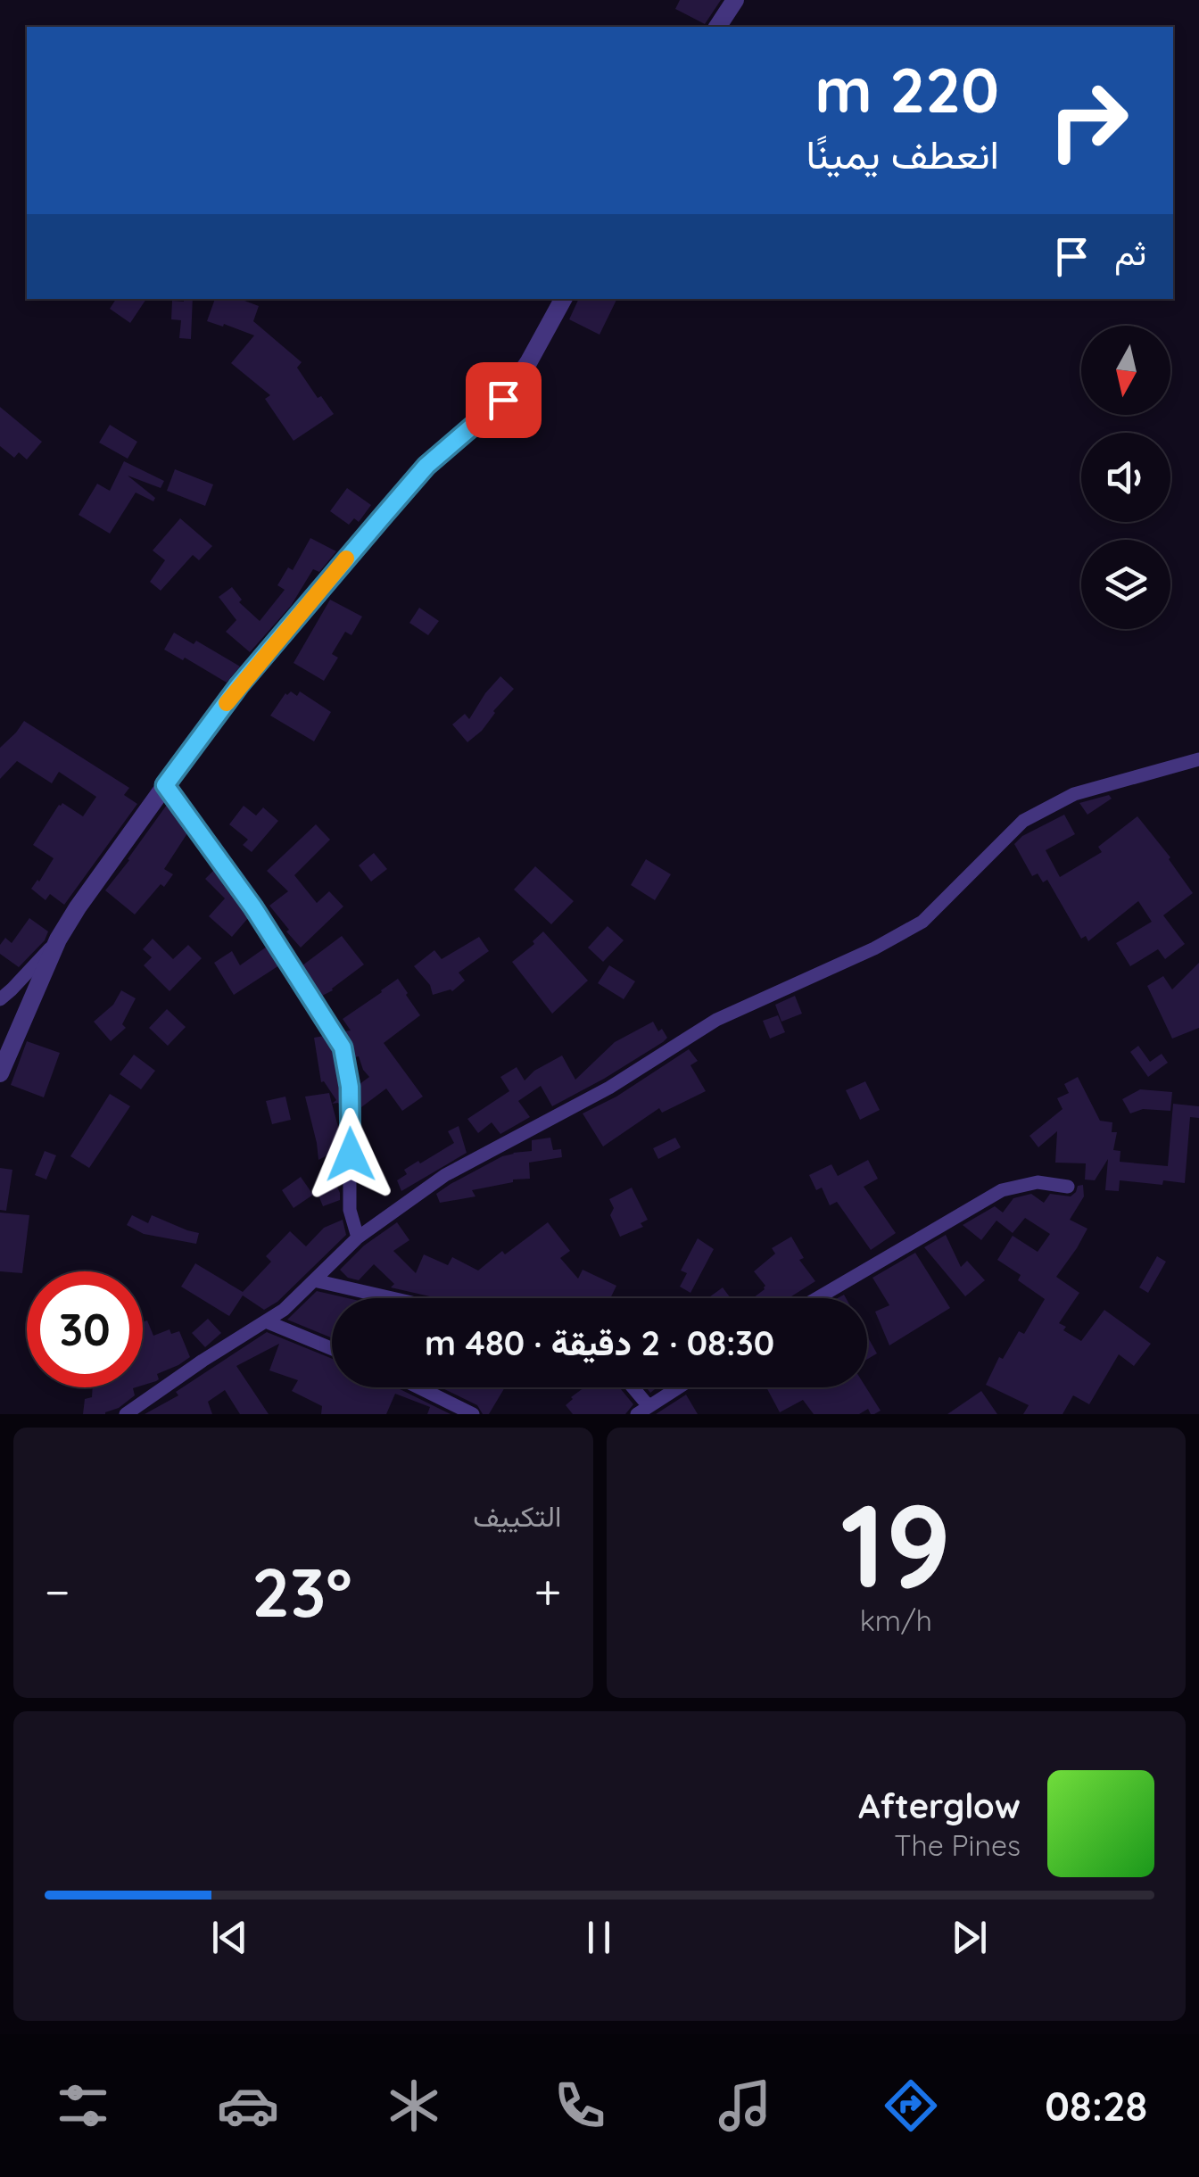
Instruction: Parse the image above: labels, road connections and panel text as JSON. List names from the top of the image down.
{
  "north": "bottom",
  "page": {
    "turn": ["220 m", "انعطف يمينًا"],
    "then": "ثم",
    "limit": "30",
    "trip": "08:30 · 2 دقيقة · 480 m",
    "tile": [
      ["19", "km/h"],
      "التكييف"
    ],
    "heat": ["−", "23°", "+"],
    "song": ["Afterglow", "The Pines"],
    "tabs": "08:28"
  }
}
